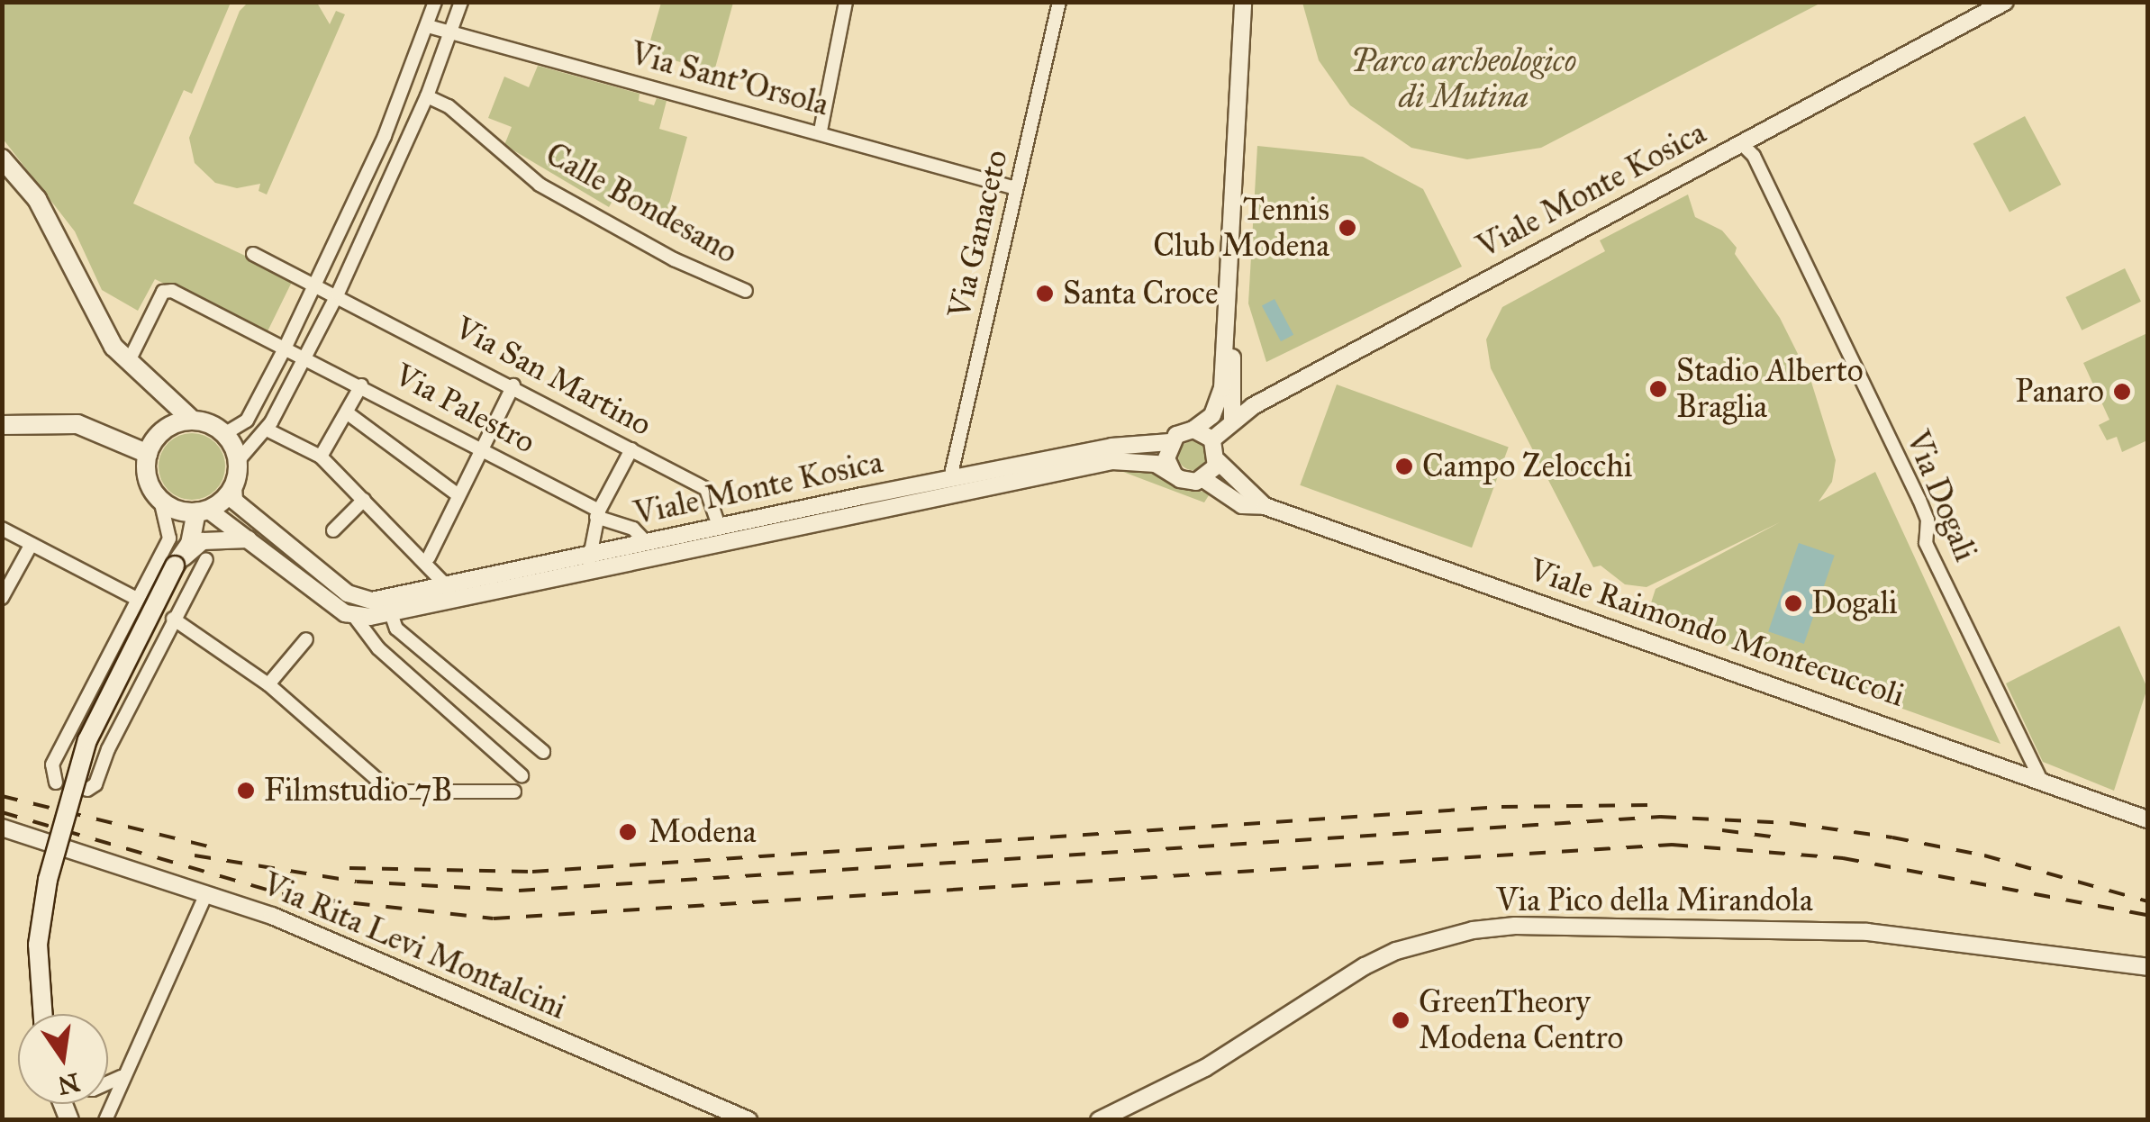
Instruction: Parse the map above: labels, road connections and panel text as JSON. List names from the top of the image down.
{
  "streets": {
    "street": [
      "Via Sant'Orsola",
      "Viale Monte Kosica",
      "Calle Bondesano",
      "Via Ganaceto",
      "Via San Martino",
      "Via Palestro",
      "Via Dogali",
      "Viale Raimondo Montecuccoli",
      "Via Pico della Mirandola",
      "Via Rita Levi Montalcini"
    ]
  },
  "crossings": [
    ["Via Sant'Orsola", "Via Ganaceto"],
    ["Viale Monte Kosica", "Via Ganaceto"],
    ["Viale Monte Kosica", "Via San Martino"],
    ["Viale Monte Kosica", "Via Palestro"],
    ["Viale Monte Kosica", "Via Dogali"],
    ["Viale Monte Kosica", "Viale Raimondo Montecuccoli"],
    ["Via Dogali", "Viale Raimondo Montecuccoli"]
  ],
  "parks": ["Parco archeologico di Mutina"],
  "places": [
    "Tennis Club Modena",
    "Santa Croce",
    "Stadio Alberto Braglia",
    "Panaro",
    "Campo Zelocchi",
    "Dogali",
    "Filmstudio 7B",
    "Modena",
    "GreenTheory Modena Centro"
  ],
  "north": "bottom"
}
